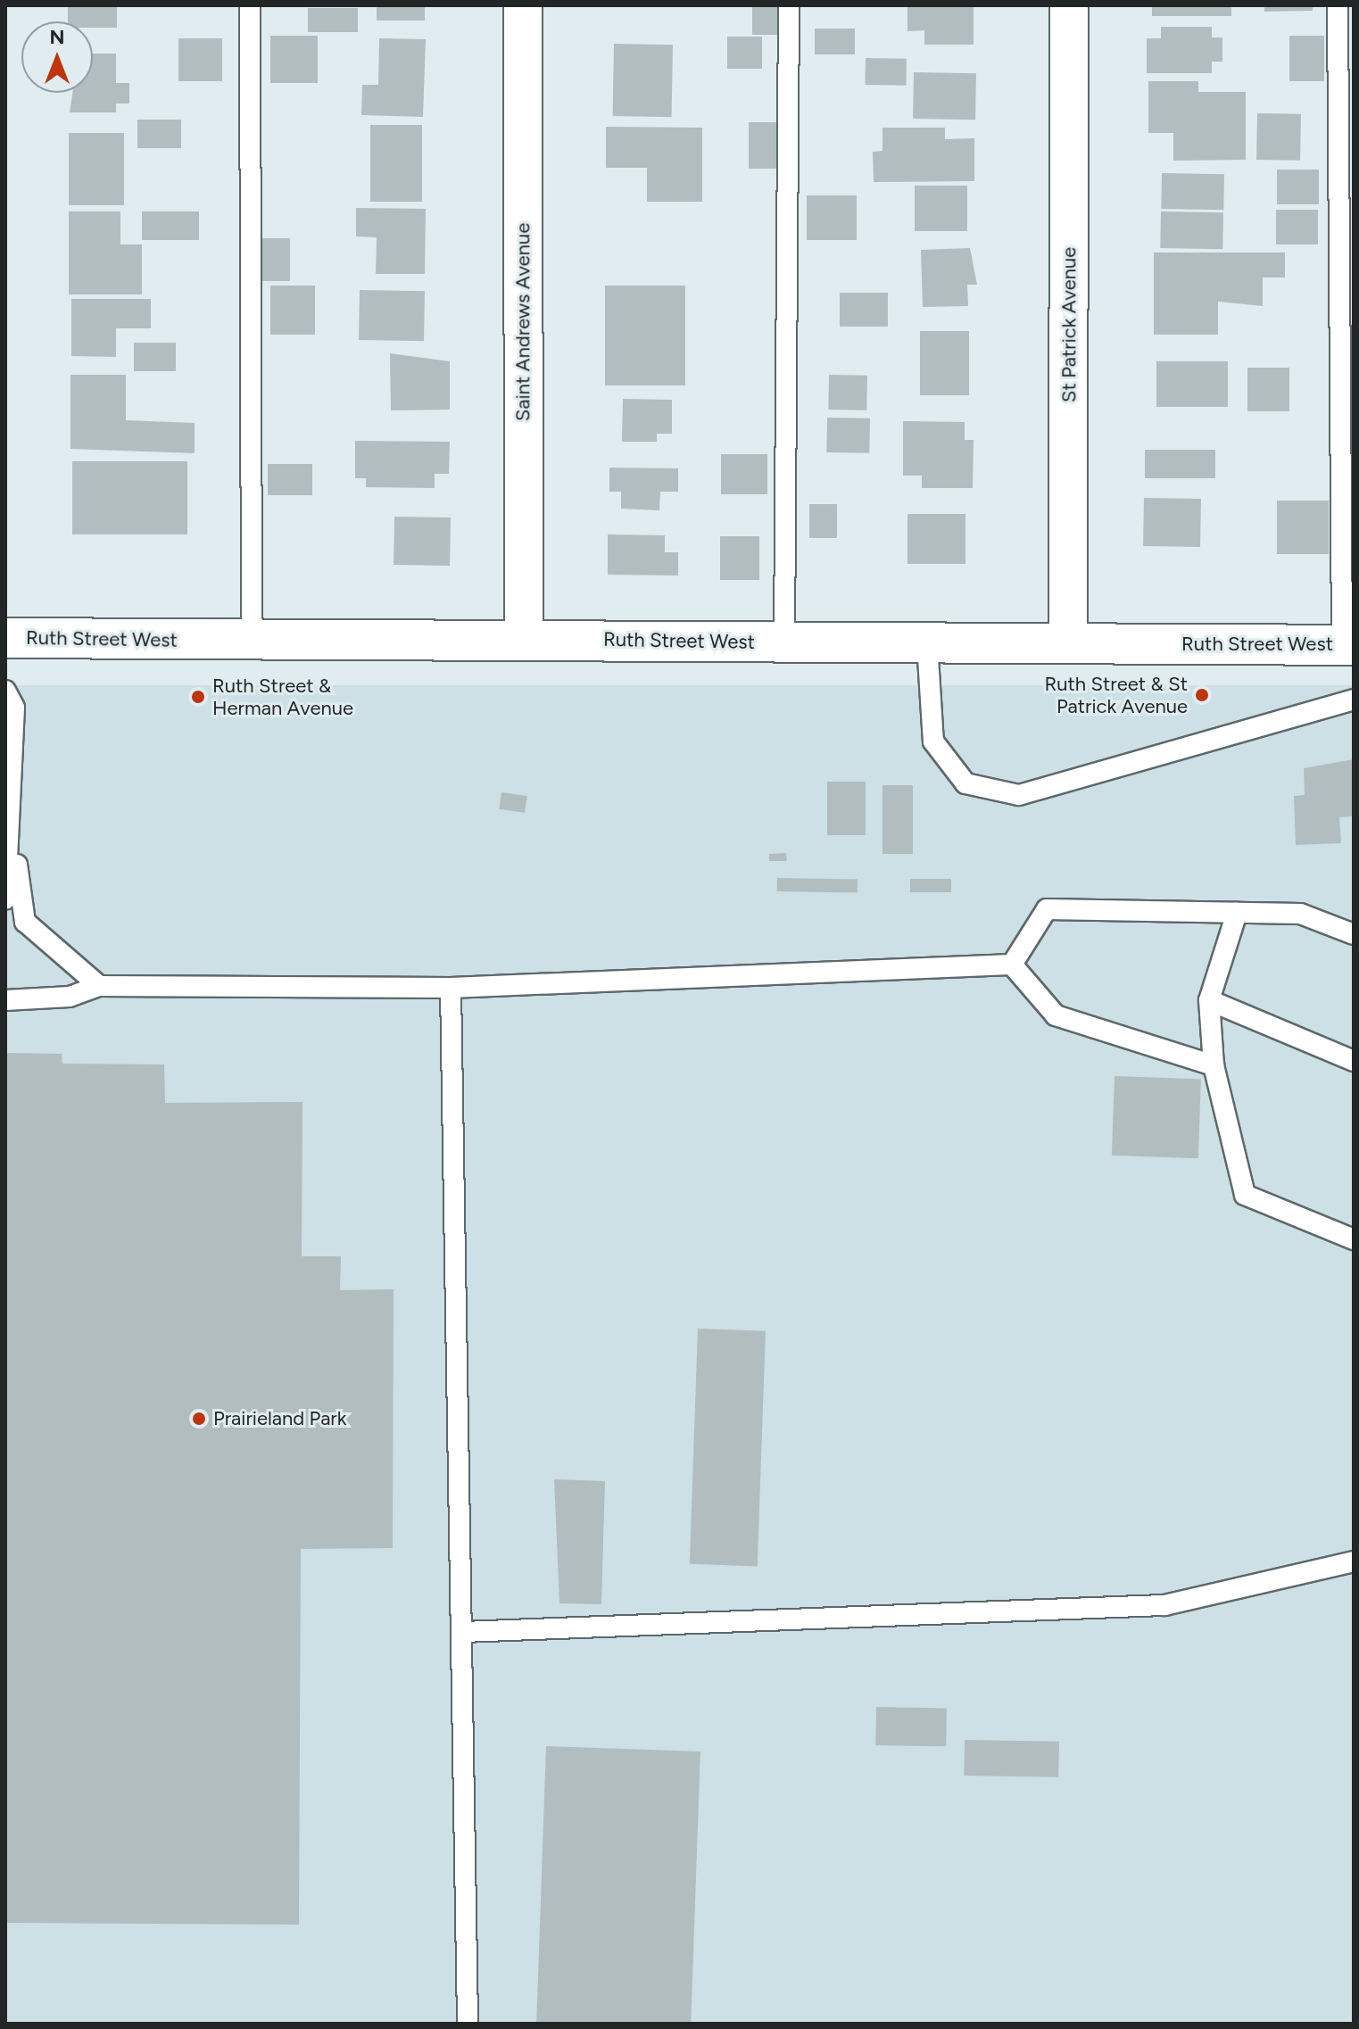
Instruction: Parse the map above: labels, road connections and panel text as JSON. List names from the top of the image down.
{
  "streets": {
    "street": ["Saint Andrews Avenue", "St Patrick Avenue", "Ruth Street West"]
  },
  "crossings": [
    ["Saint Andrews Avenue", "Ruth Street West"],
    ["St Patrick Avenue", "Ruth Street West"]
  ],
  "places": ["Ruth Street & St Patrick Avenue", "Ruth Street & Herman Avenue", "Prairieland Park"],
  "north": "top"
}
